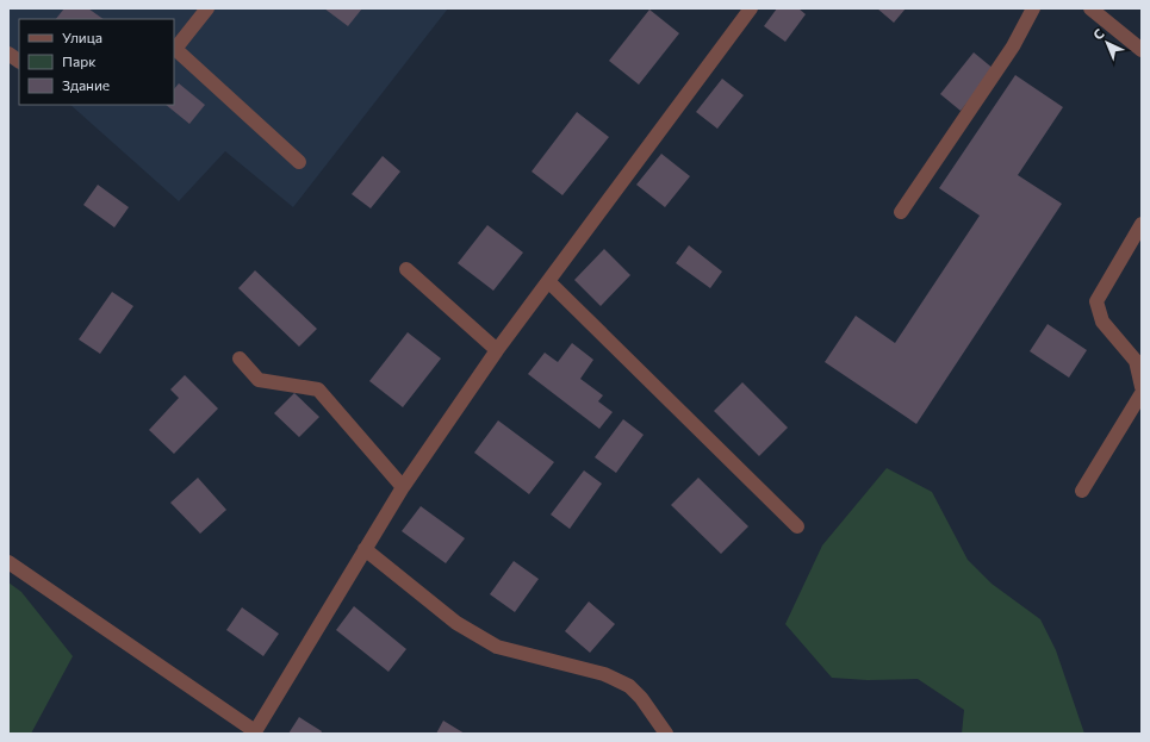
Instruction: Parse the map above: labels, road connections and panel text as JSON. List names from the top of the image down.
{
  "legend": ["Улица", "Парк", "Здание"],
  "north": "top left"
}
